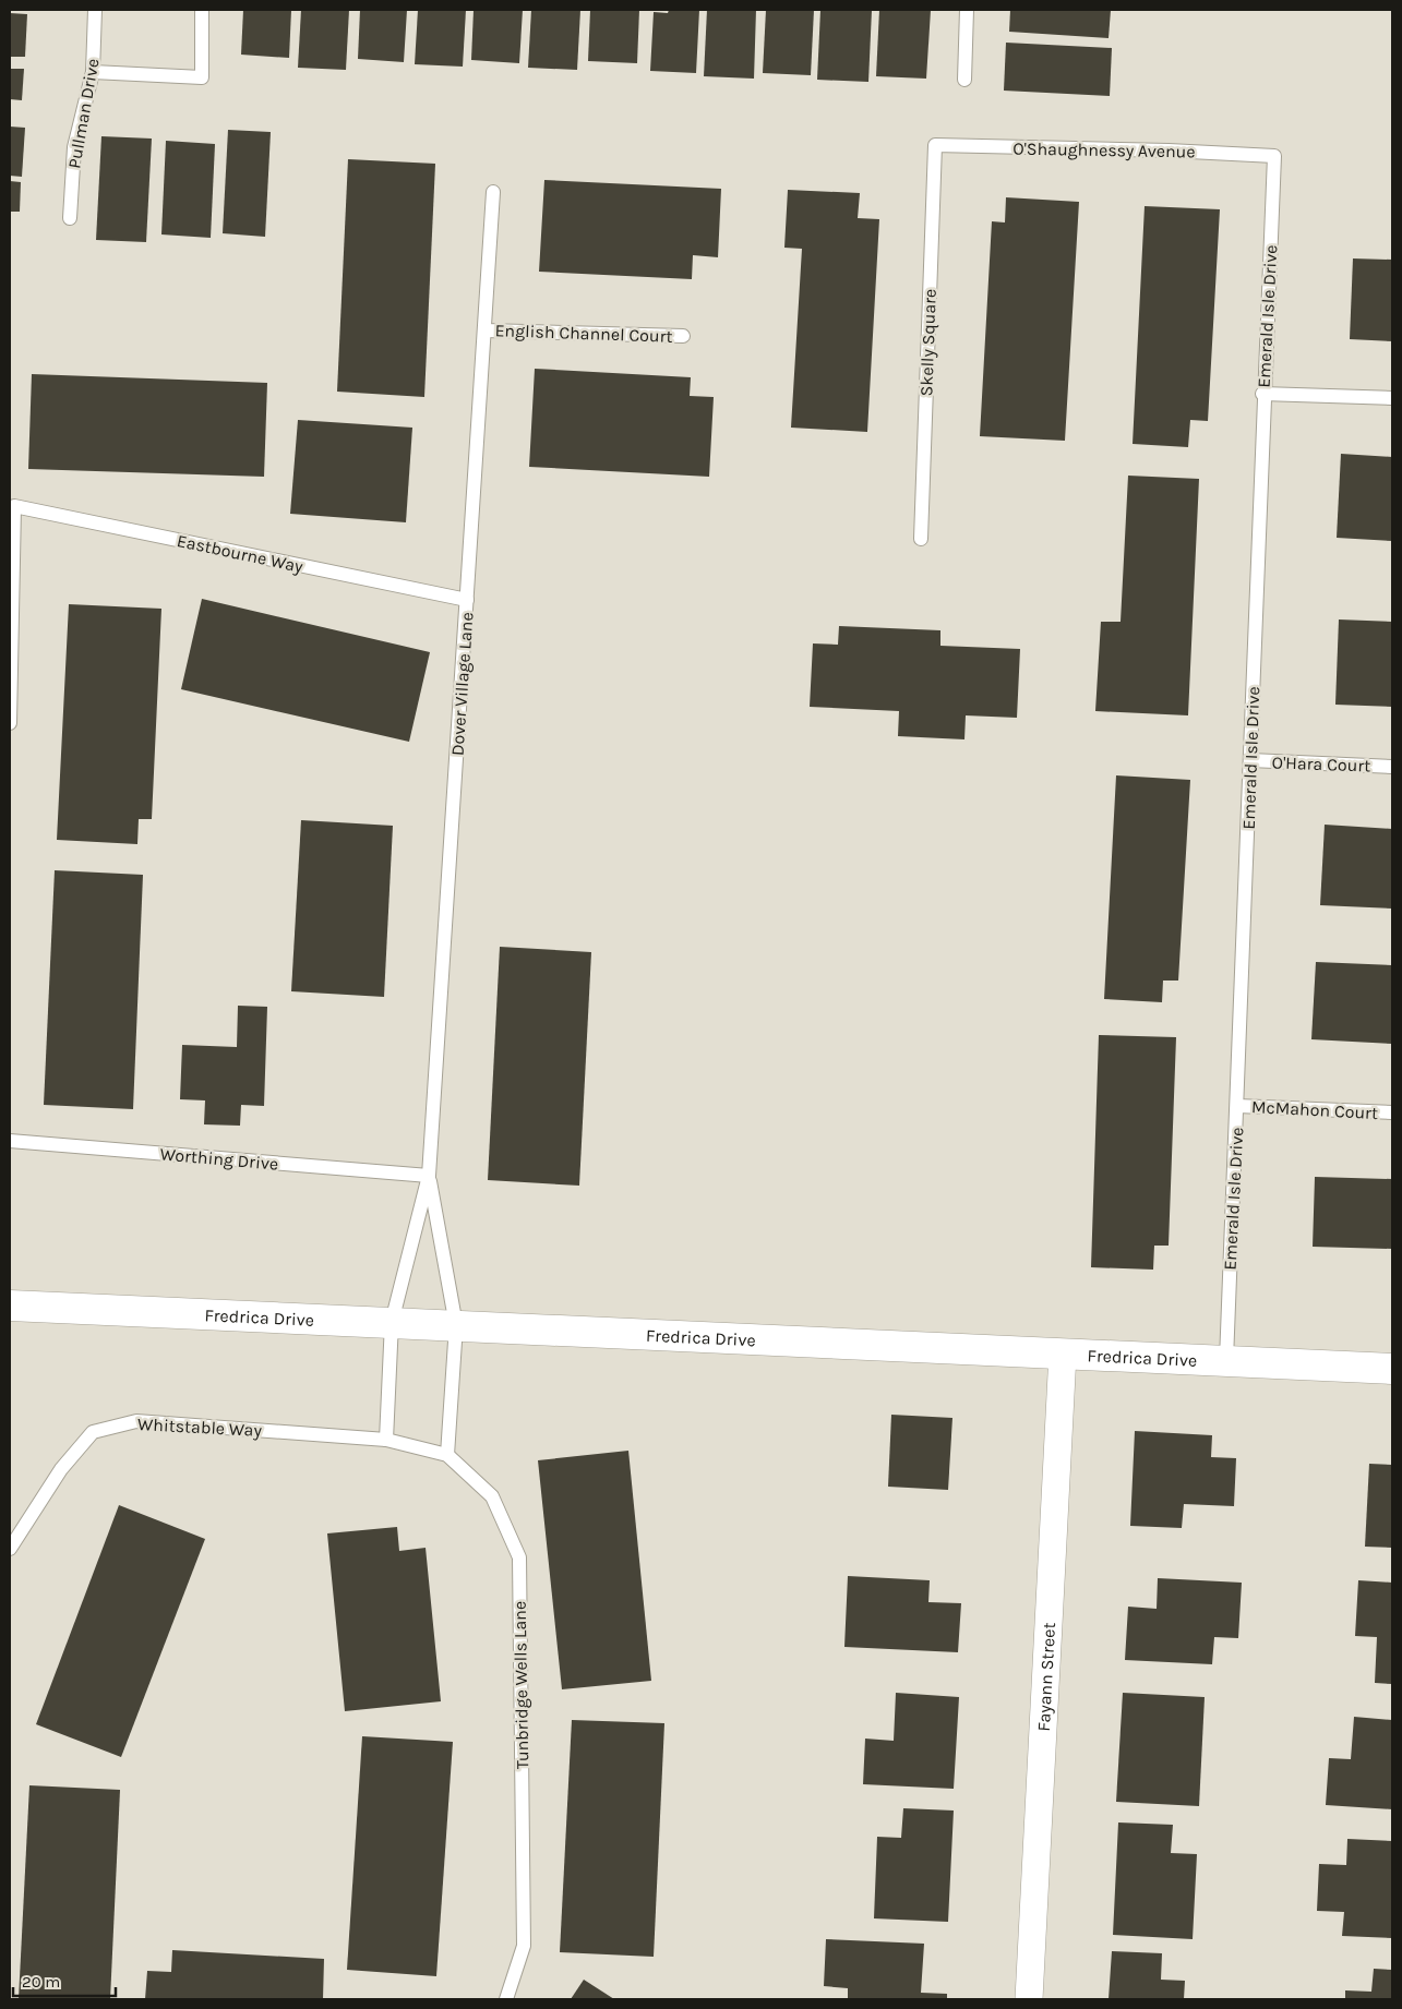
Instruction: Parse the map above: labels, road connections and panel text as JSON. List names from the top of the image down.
{
  "streets": {
    "street": ["Fredrica Drive", "Fayann Street"],
    "lane": [
      "Pullman Drive",
      "O'Shaughnessy Avenue",
      "Emerald Isle Drive",
      "English Channel Court",
      "Skelly Square",
      "Eastbourne Way",
      "Dover Village Lane",
      "O'Hara Court",
      "McMahon Court",
      "Worthing Drive",
      "Whitstable Way",
      "Tunbridge Wells Lane"
    ]
  },
  "crossings": [
    ["O'Shaughnessy Avenue", "Emerald Isle Drive"],
    ["O'Shaughnessy Avenue", "Skelly Square"],
    ["Emerald Isle Drive", "O'Hara Court"],
    ["Emerald Isle Drive", "McMahon Court"],
    ["Emerald Isle Drive", "Fredrica Drive"],
    ["English Channel Court", "Dover Village Lane"],
    ["Eastbourne Way", "Dover Village Lane"],
    ["Dover Village Lane", "Worthing Drive"],
    ["Dover Village Lane", "Fredrica Drive"],
    ["Dover Village Lane", "Whitstable Way"],
    ["Dover Village Lane", "Tunbridge Wells Lane"],
    ["Fredrica Drive", "Fayann Street"],
    ["Whitstable Way", "Tunbridge Wells Lane"]
  ],
  "scale_bar": "20 m"
}
